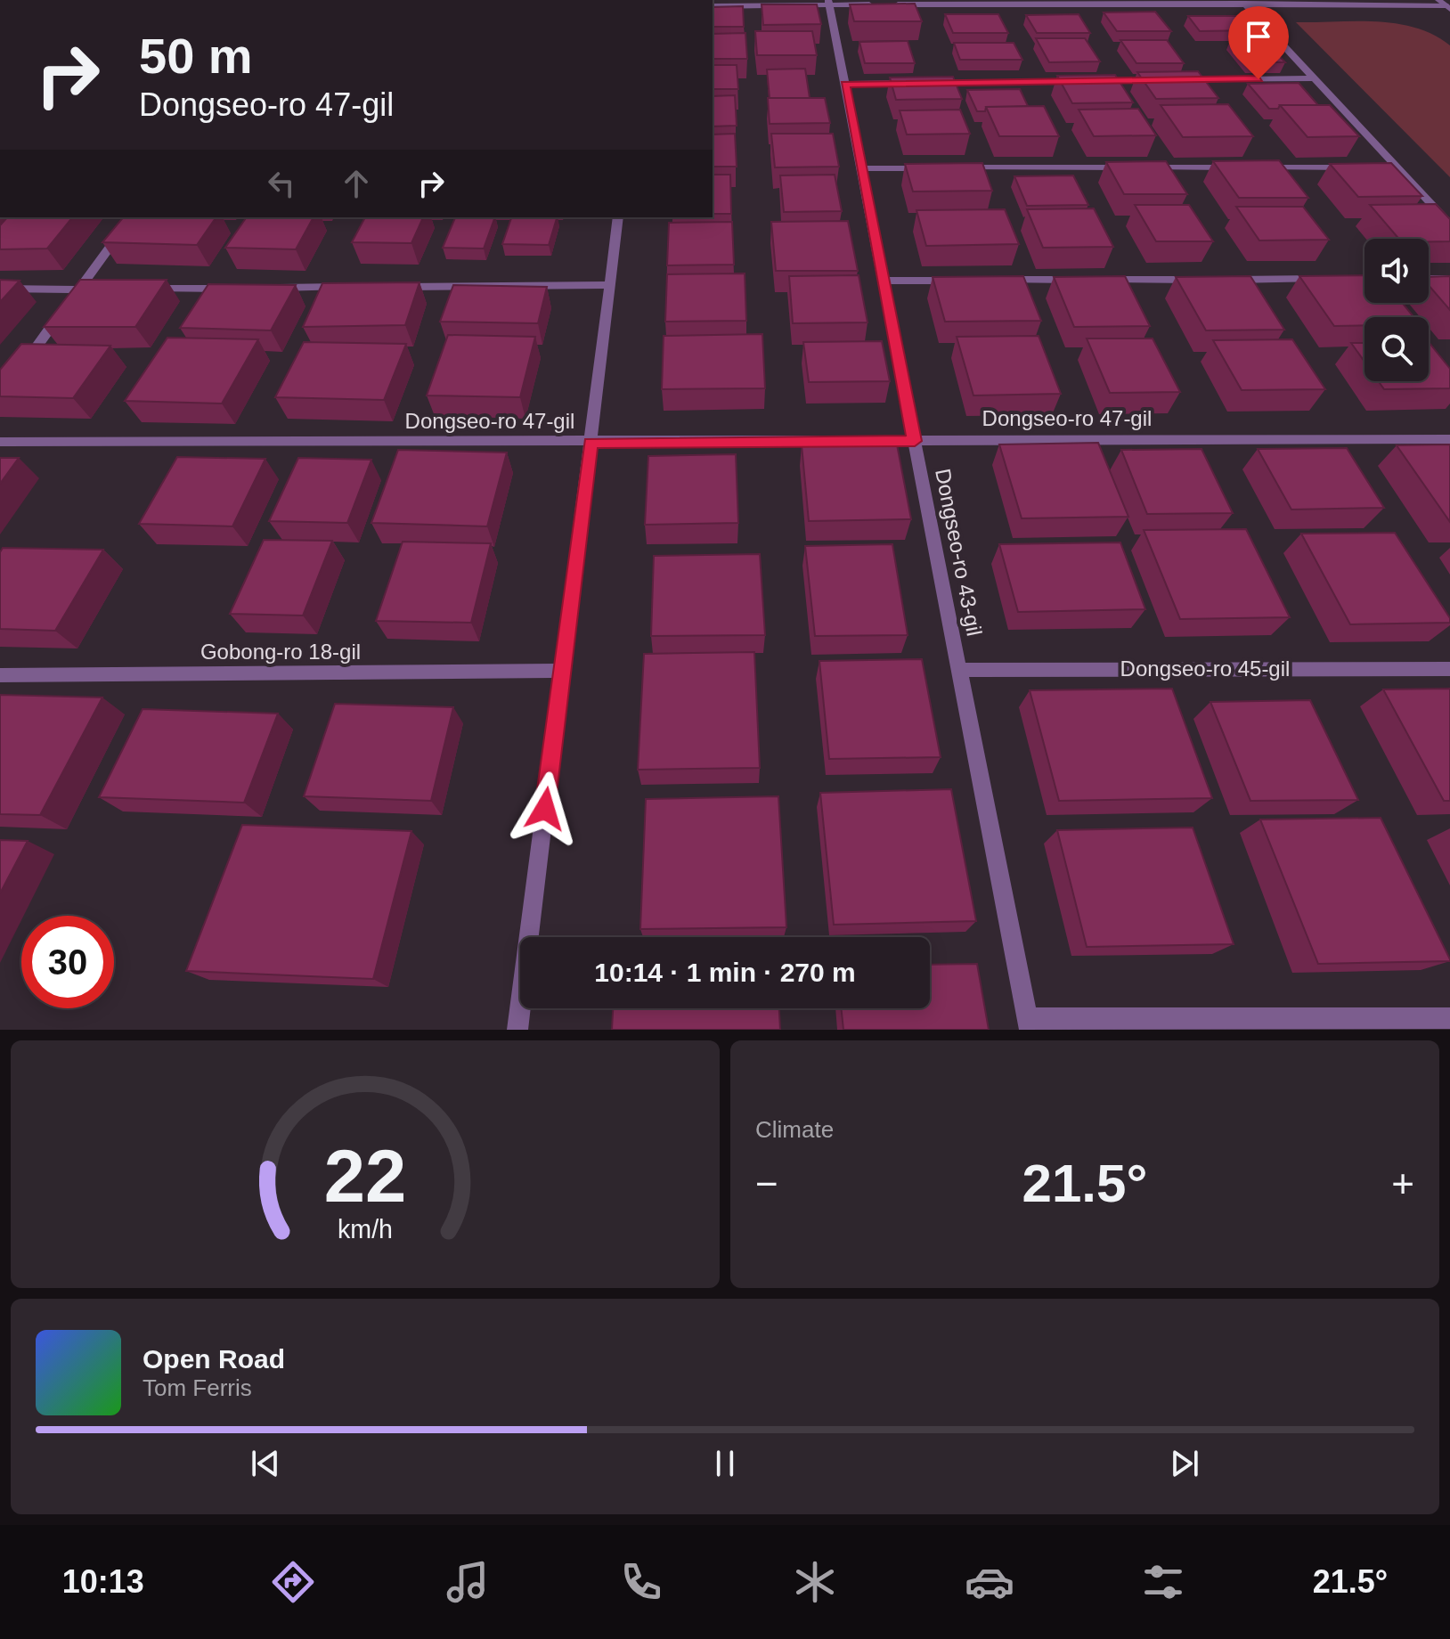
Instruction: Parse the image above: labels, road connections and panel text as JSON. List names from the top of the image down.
{
  "streets": {
    "street": [
      "Dongseo-ro 47-gil",
      "Dongseo-ro 43-gil",
      "Gobong-ro 18-gil",
      "Dongseo-ro 45-gil"
    ]
  },
  "crossings": [
    ["Dongseo-ro 47-gil", "Dongseo-ro 43-gil"],
    ["Dongseo-ro 43-gil", "Dongseo-ro 45-gil"]
  ],
  "page": {
    "turn": ["50 m", "Dongseo-ro 47-gil"],
    "limit": "30",
    "trip": "10:14 · 1 min · 270 m",
    "tile": "Climate",
    "heat": ["−", "21.5°", "+"],
    "song": ["Open Road", "Tom Ferris"],
    "tabs": ["10:13", "21.5°"],
    "gauge": ["22", "km/h"]
  }
}
